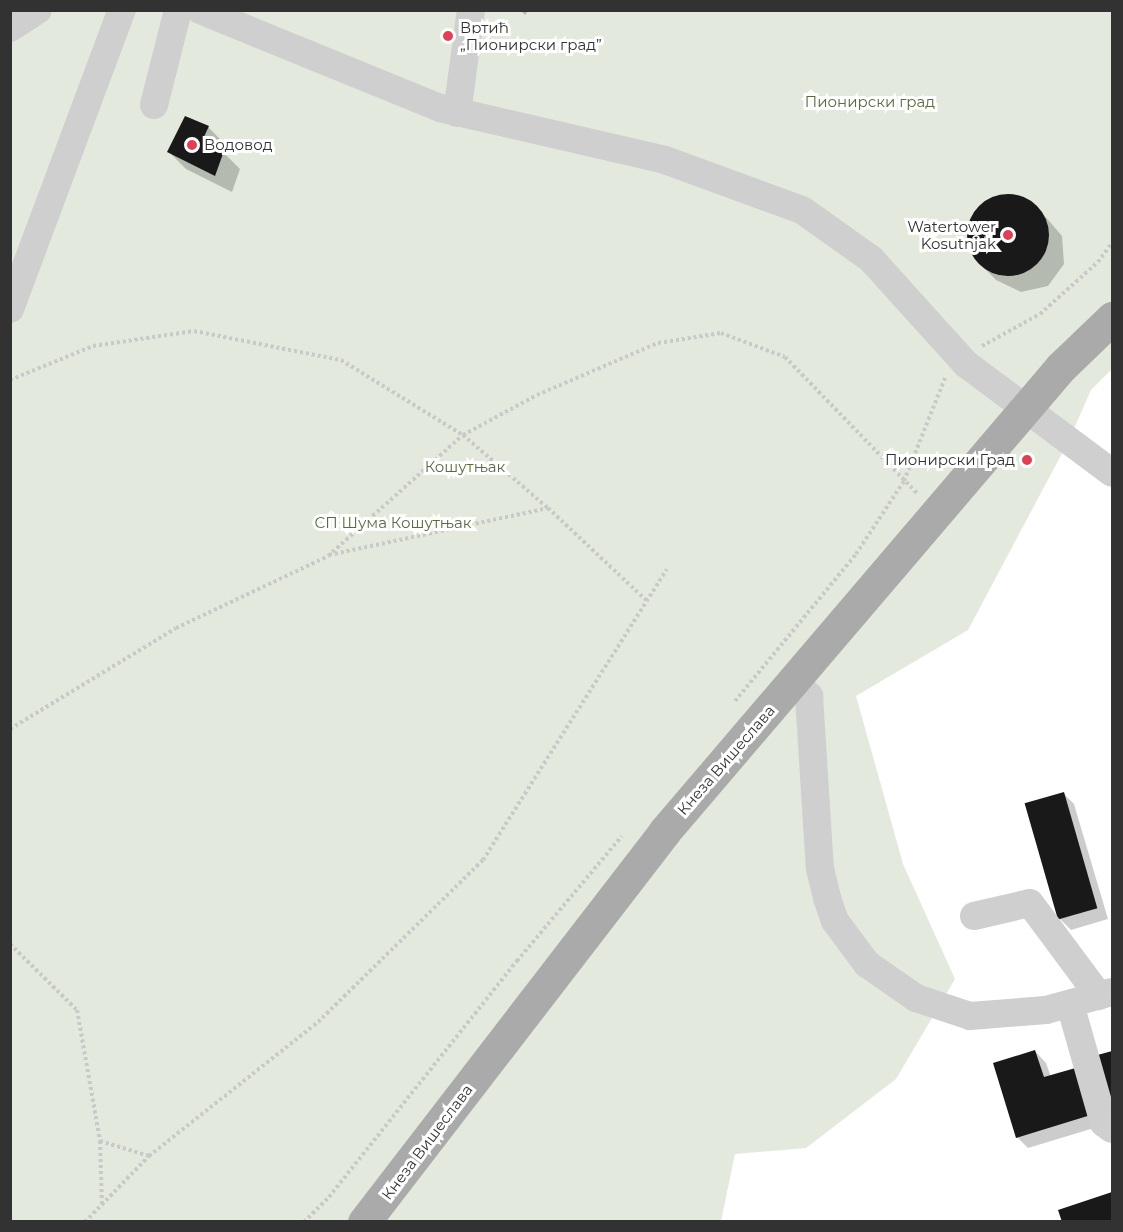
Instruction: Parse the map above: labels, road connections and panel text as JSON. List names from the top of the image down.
{
  "streets": {
    "main road": ["Кнеза Вишеслава"]
  },
  "parks": ["Пионирски град", "Кошутњак", "СП Шума Кошутњак"],
  "places": [
    "Вртић „Пионирски град”",
    "Водовод",
    "Watertower Kosutnjak",
    "Пионирски Град"
  ]
}
